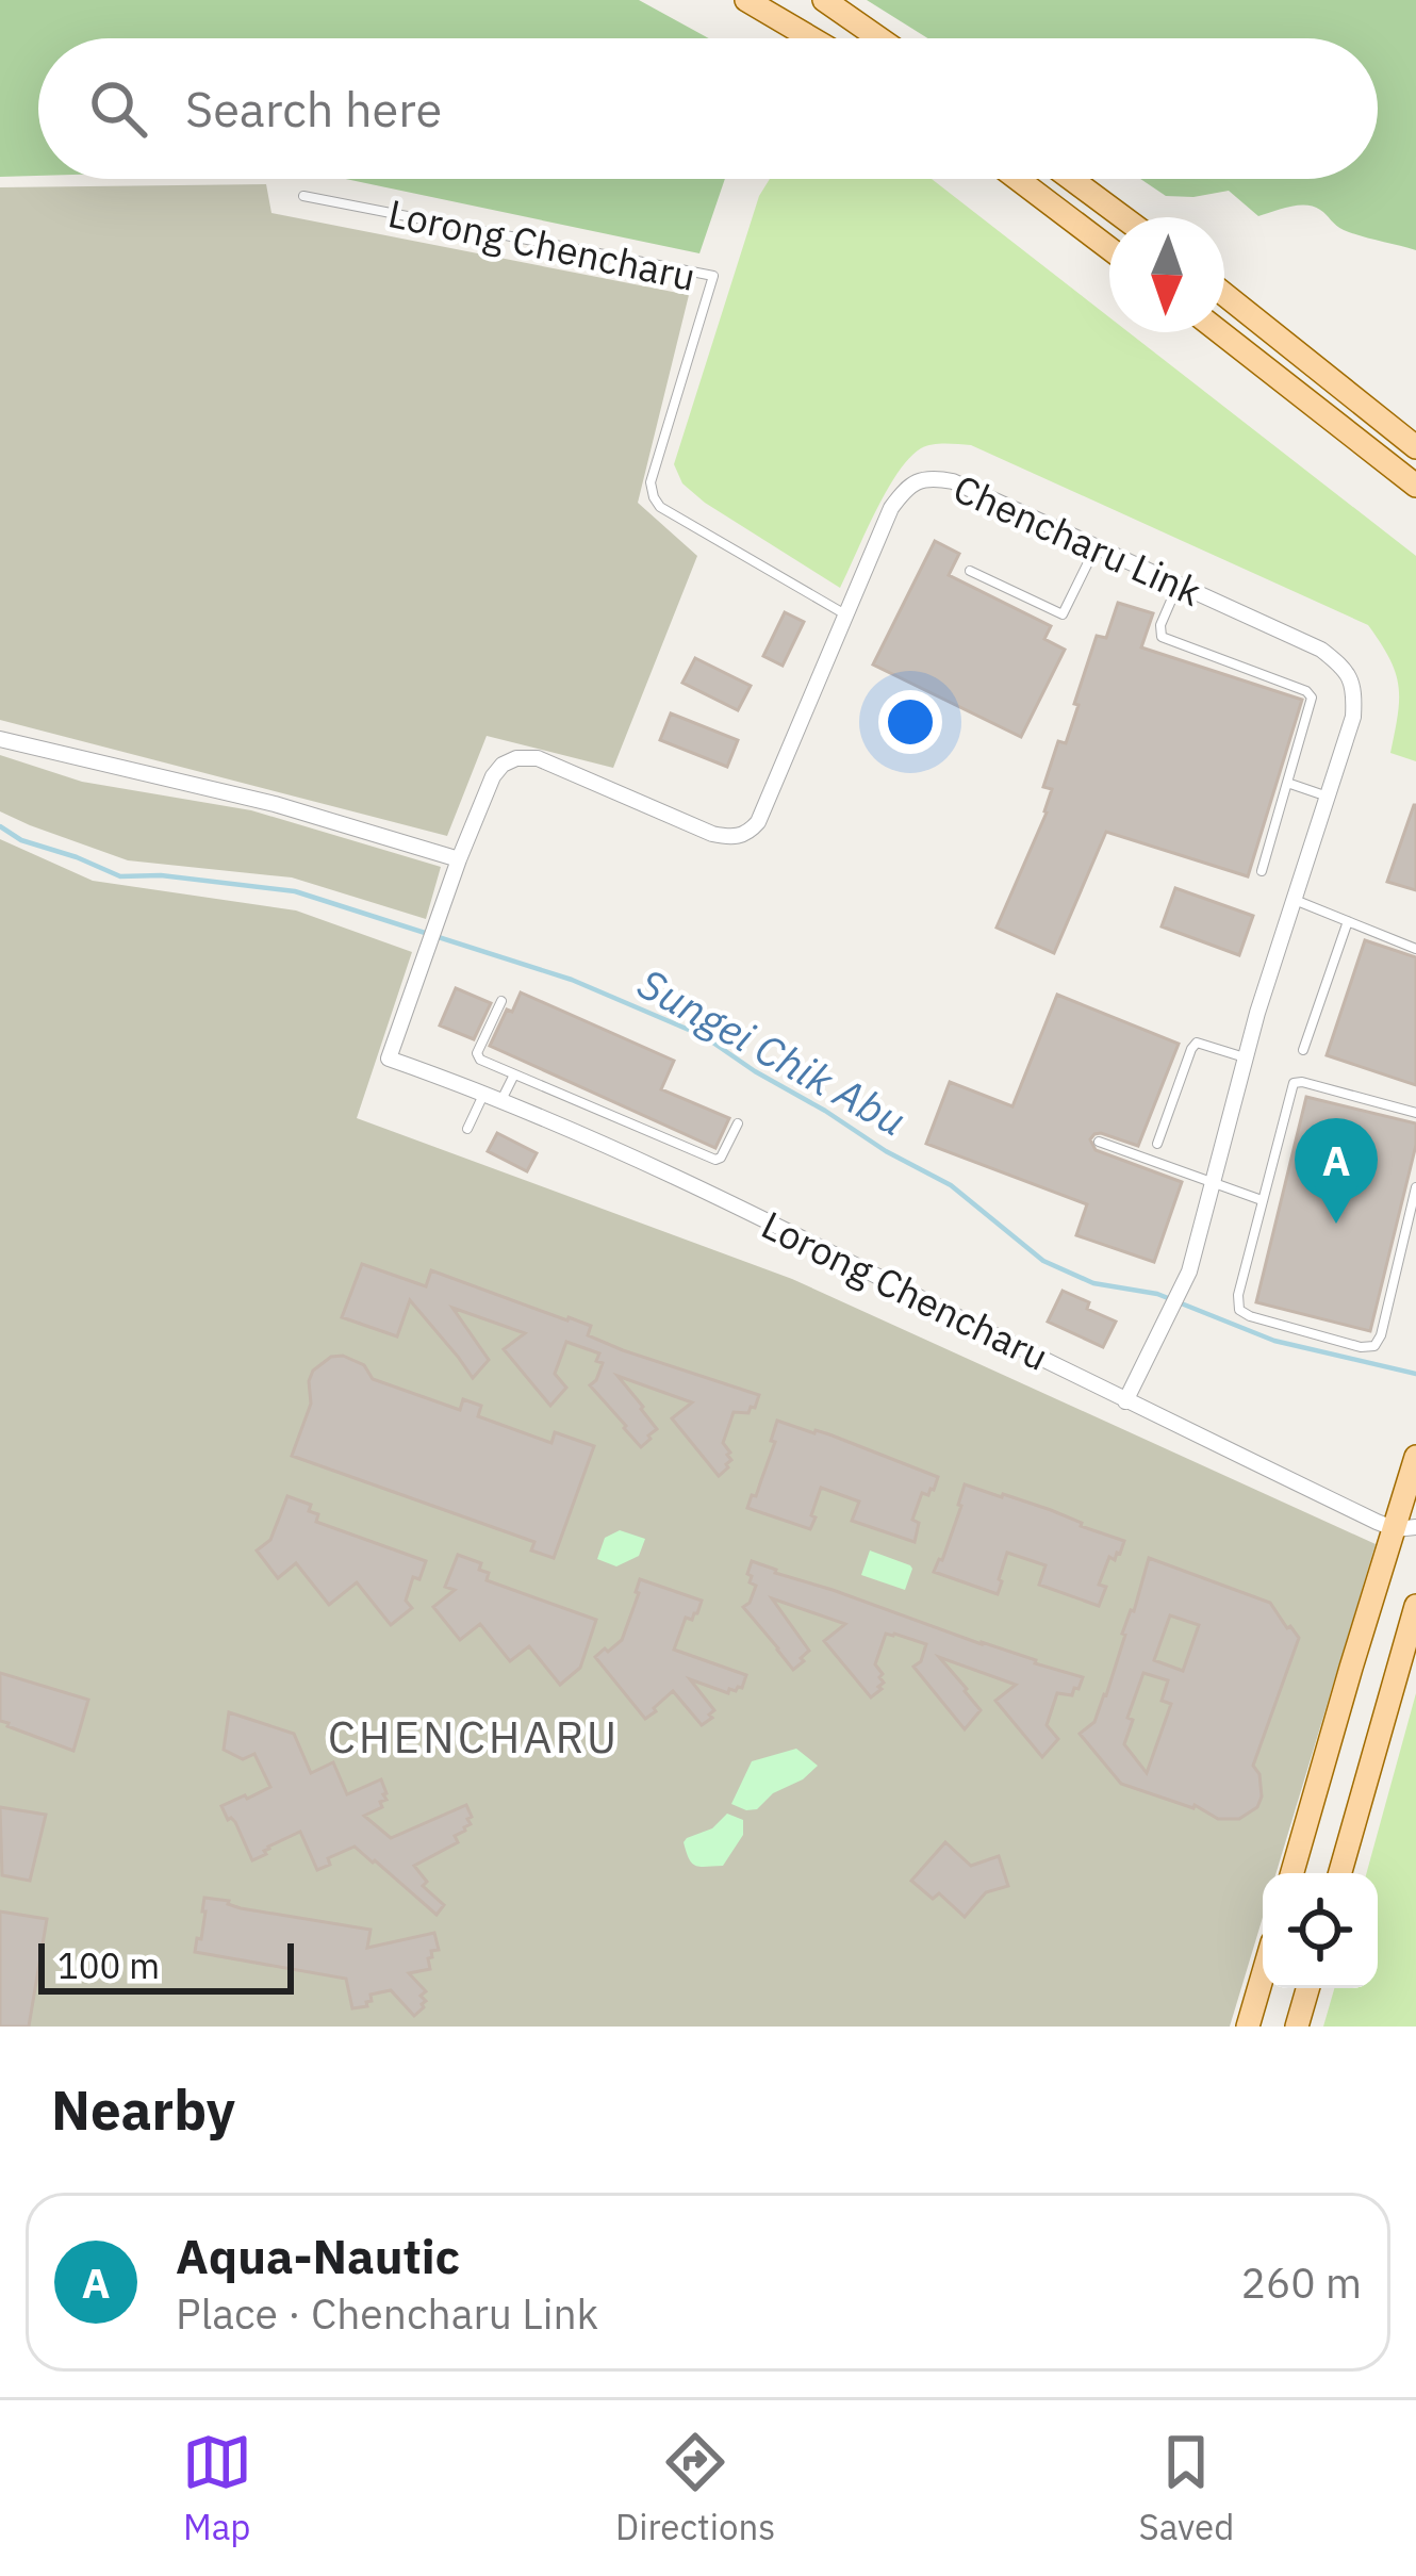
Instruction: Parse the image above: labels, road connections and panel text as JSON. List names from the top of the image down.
{
  "streets": {
    "street": ["Lorong Chencharu", "Chencharu Link"]
  },
  "crossings": [
    ["Lorong Chencharu", "Chencharu Link"]
  ],
  "districts": ["CHENCHARU"],
  "water": ["Sungei Chik Abu"],
  "scale_bar": "100 m",
  "north": "bottom",
  "page": {
    "search": "Search here",
    "pins": "A",
    "scale": "100 m",
    "heading": "Nearby",
    "list": [
      {
        "mark": "A",
        "name": "Aqua-Nautic",
        "note": "Place · Chencharu Link",
        "value": "260 m"
      }
    ],
    "nav": ["Map", "Directions", "Saved"]
  }
}
